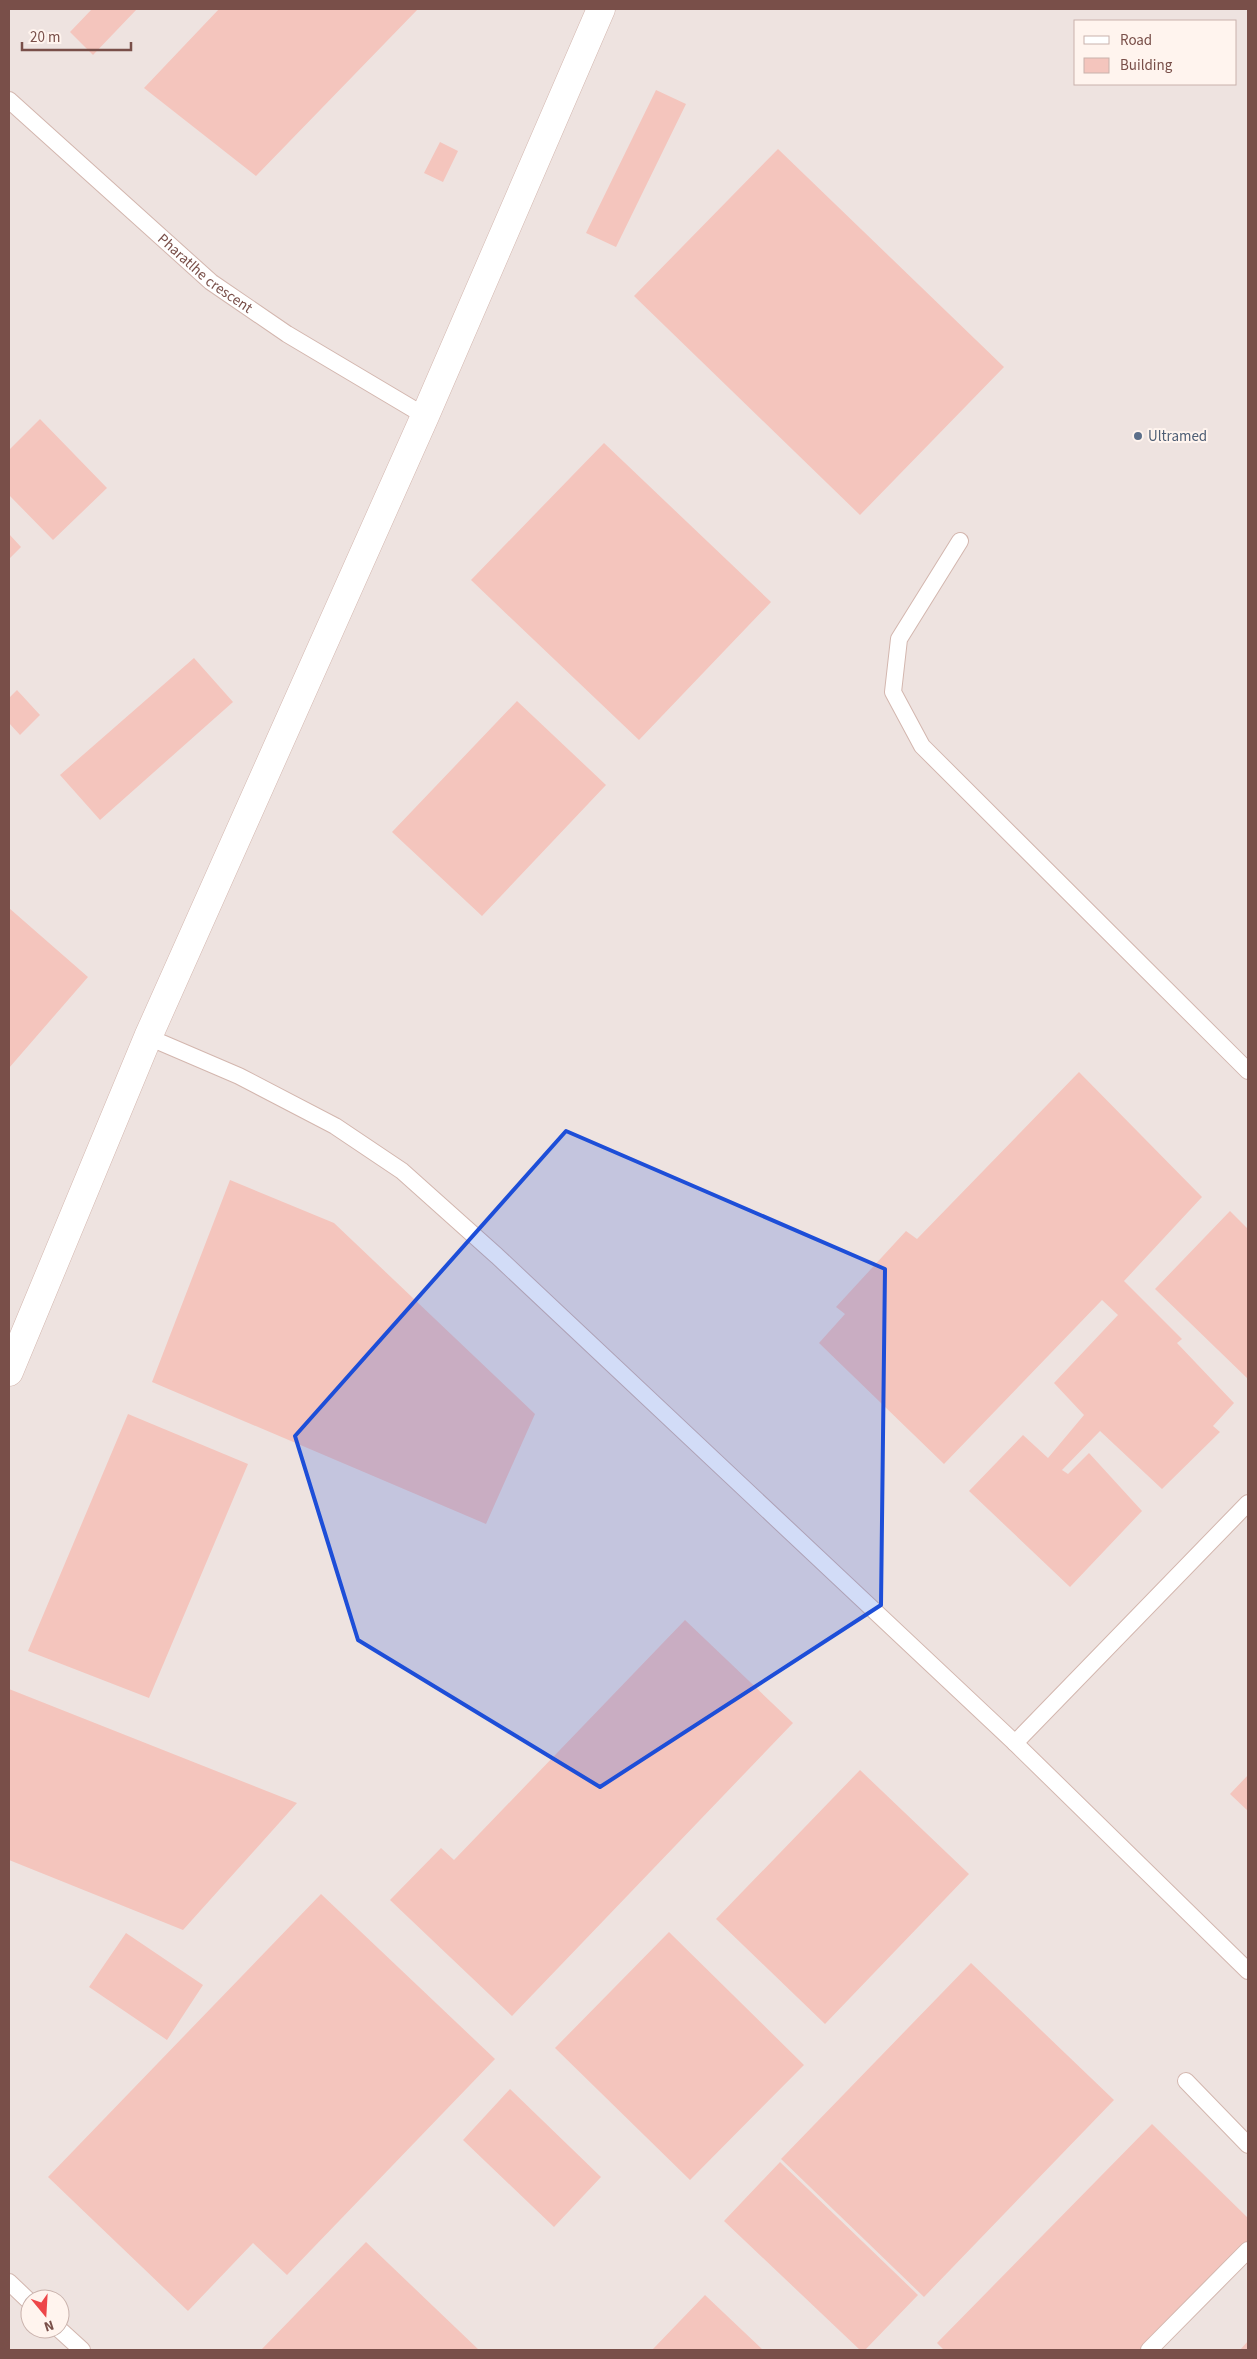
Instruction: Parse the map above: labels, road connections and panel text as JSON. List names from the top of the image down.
{
  "streets": {
    "lane": ["Pharatlhe crescent"]
  },
  "places": ["Ultramed"],
  "legend": ["Road", "Building"],
  "scale_bar": "20 m",
  "north": "bottom"
}
